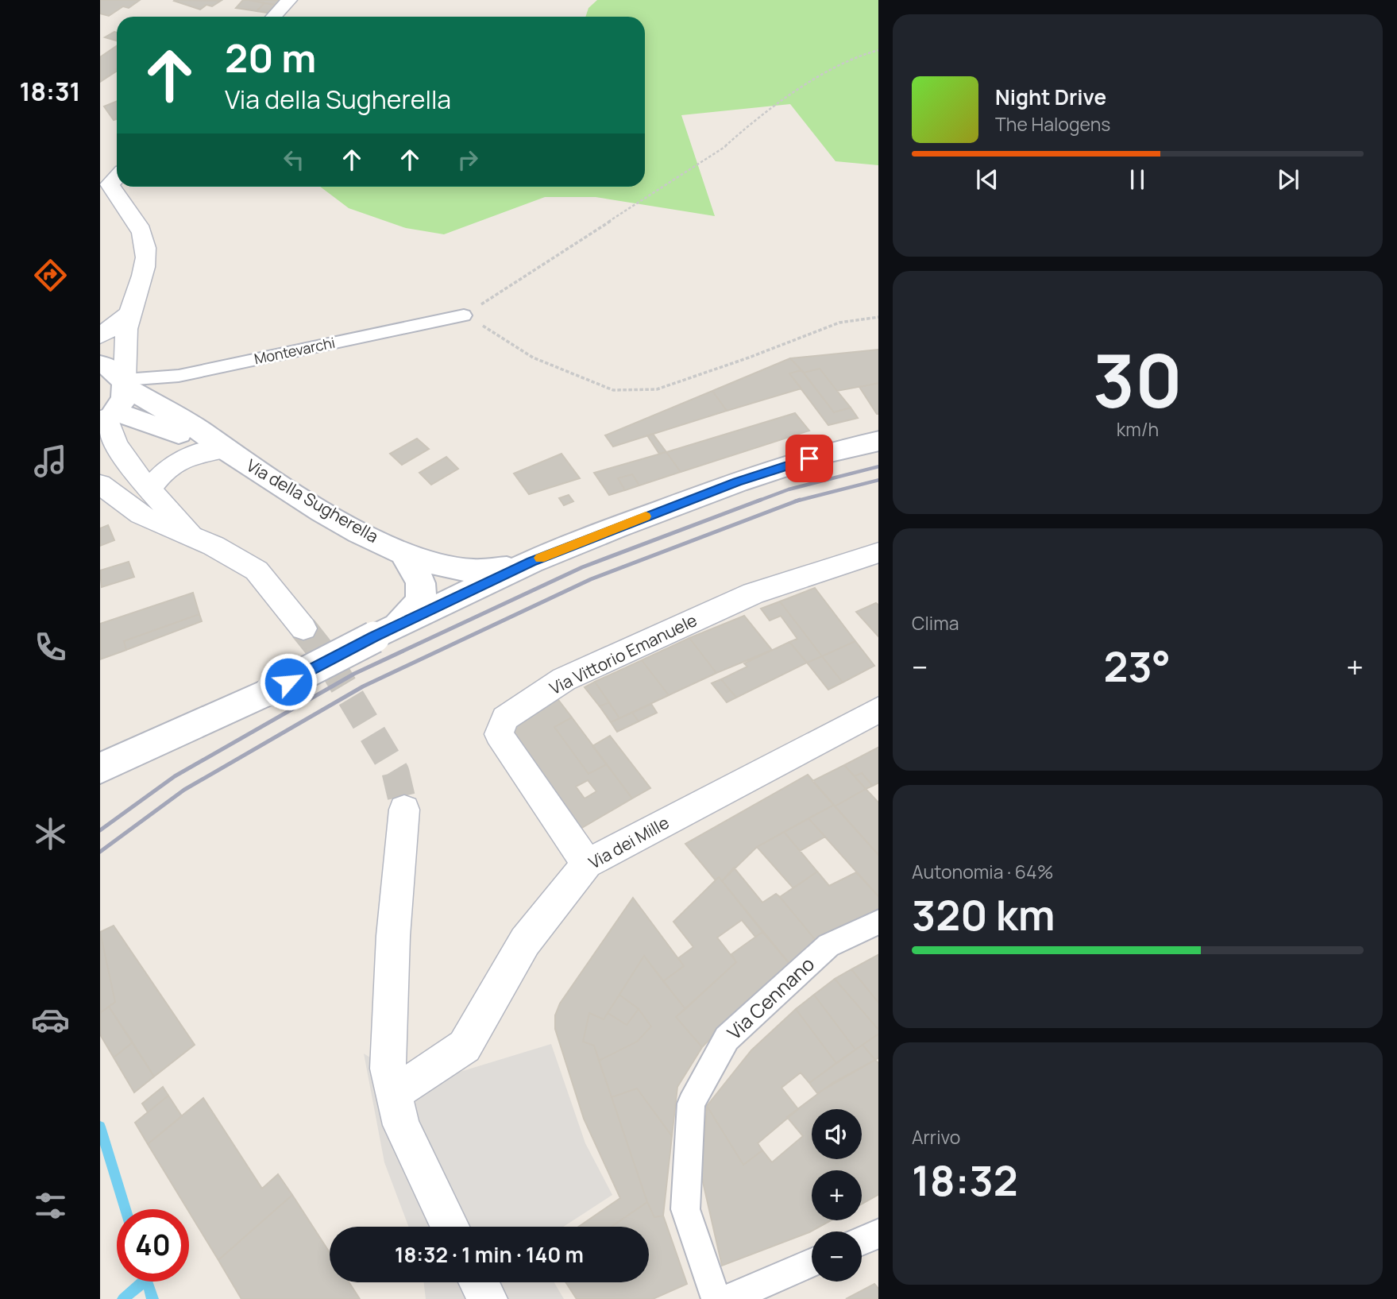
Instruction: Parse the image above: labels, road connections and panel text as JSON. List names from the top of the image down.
{
  "streets": {
    "street": [
      "Montevarchi",
      "Via della Sugherella",
      "Via Vittorio Emanuele",
      "Via dei Mille",
      "Via Cennano"
    ]
  },
  "crossings": [
    ["Montevarchi", "Via della Sugherella"],
    ["Via Vittorio Emanuele", "Via dei Mille"]
  ],
  "page": {
    "tabs": "18:31",
    "turn": ["20 m", "Via della Sugherella"],
    "song": ["Night Drive", "The Halogens"],
    "tile": [
      ["30", "km/h"],
      "Clima",
      ["Autonomia · 64%", "320 km"],
      ["Arrivo", "18:32"]
    ],
    "heat": ["−", "23°", "+"],
    "map_buttons": ["+", "−"],
    "limit": "40",
    "trip": "18:32 · 1 min · 140 m"
  }
}
